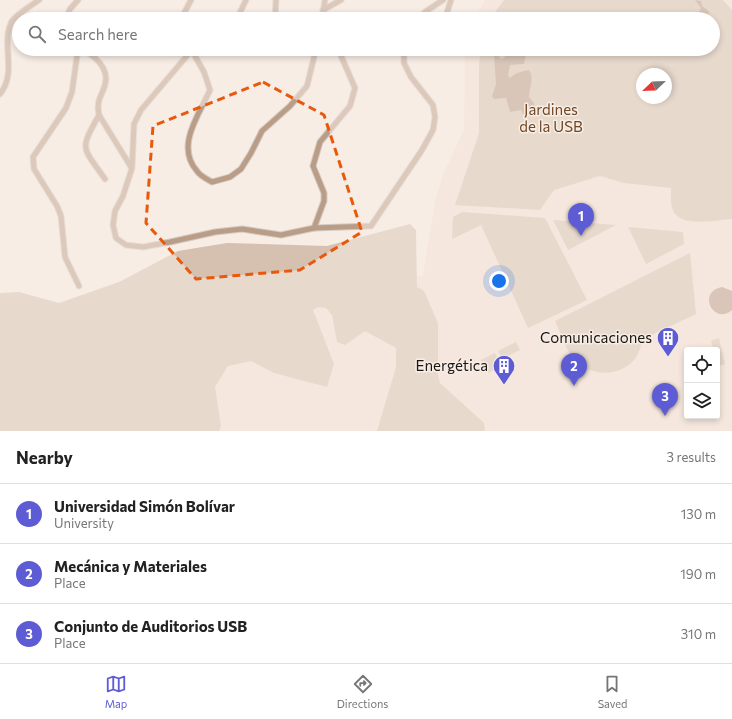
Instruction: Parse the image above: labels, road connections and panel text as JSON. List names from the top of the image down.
{
  "parks": ["Jardines de la USB"],
  "places": {
    "building": ["Comunicaciones", "Energética"]
  },
  "north": "bottom left",
  "page": {
    "search": "Search here",
    "pins": ["1", "2", "3"],
    "heading": ["Nearby", "3 results"],
    "list": [
      {
        "mark": "1",
        "name": "Universidad Simón Bolívar",
        "note": "University",
        "value": "130 m"
      },
      {
        "mark": "2",
        "name": "Mecánica y Materiales",
        "note": "Place",
        "value": "190 m"
      },
      {
        "mark": "3",
        "name": "Conjunto de Auditorios USB",
        "note": "Place",
        "value": "310 m"
      }
    ],
    "nav": ["Map", "Directions", "Saved"]
  }
}
